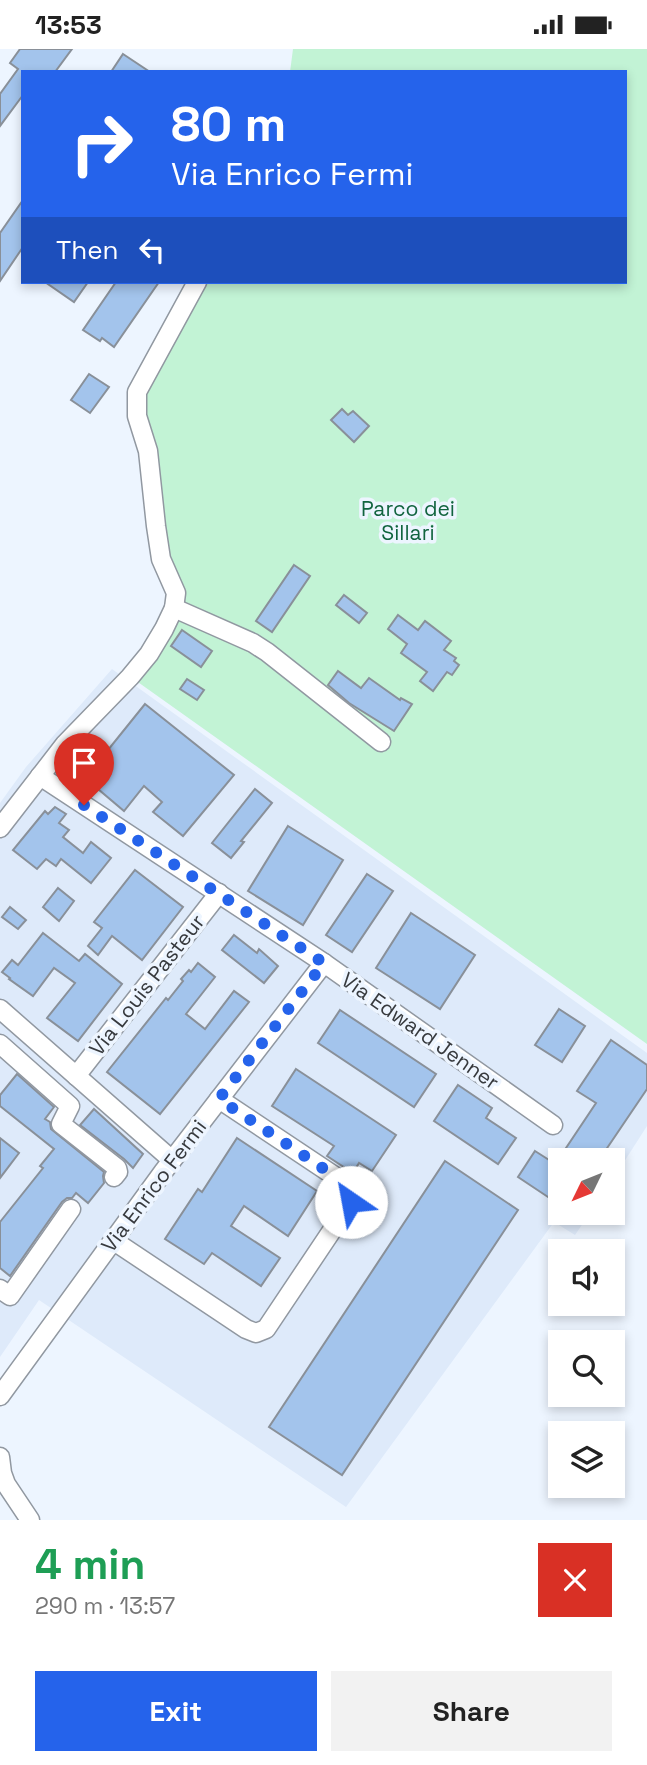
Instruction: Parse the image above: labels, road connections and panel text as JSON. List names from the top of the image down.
{
  "streets": {
    "street": ["Via Louis Pasteur", "Via Edward Jenner", "Via Enrico Fermi"]
  },
  "crossings": [
    ["Via Louis Pasteur", "Via Edward Jenner"],
    ["Via Edward Jenner", "Via Enrico Fermi"]
  ],
  "parks": ["Parco dei Sillari"],
  "north": "bottom left",
  "page": {
    "status": "13:53",
    "turn": ["80 m", "Via Enrico Fermi"],
    "then": "Then",
    "heading": ["4 min", "290 m · 13:57"],
    "buttons": ["Exit", "Share"]
  }
}
